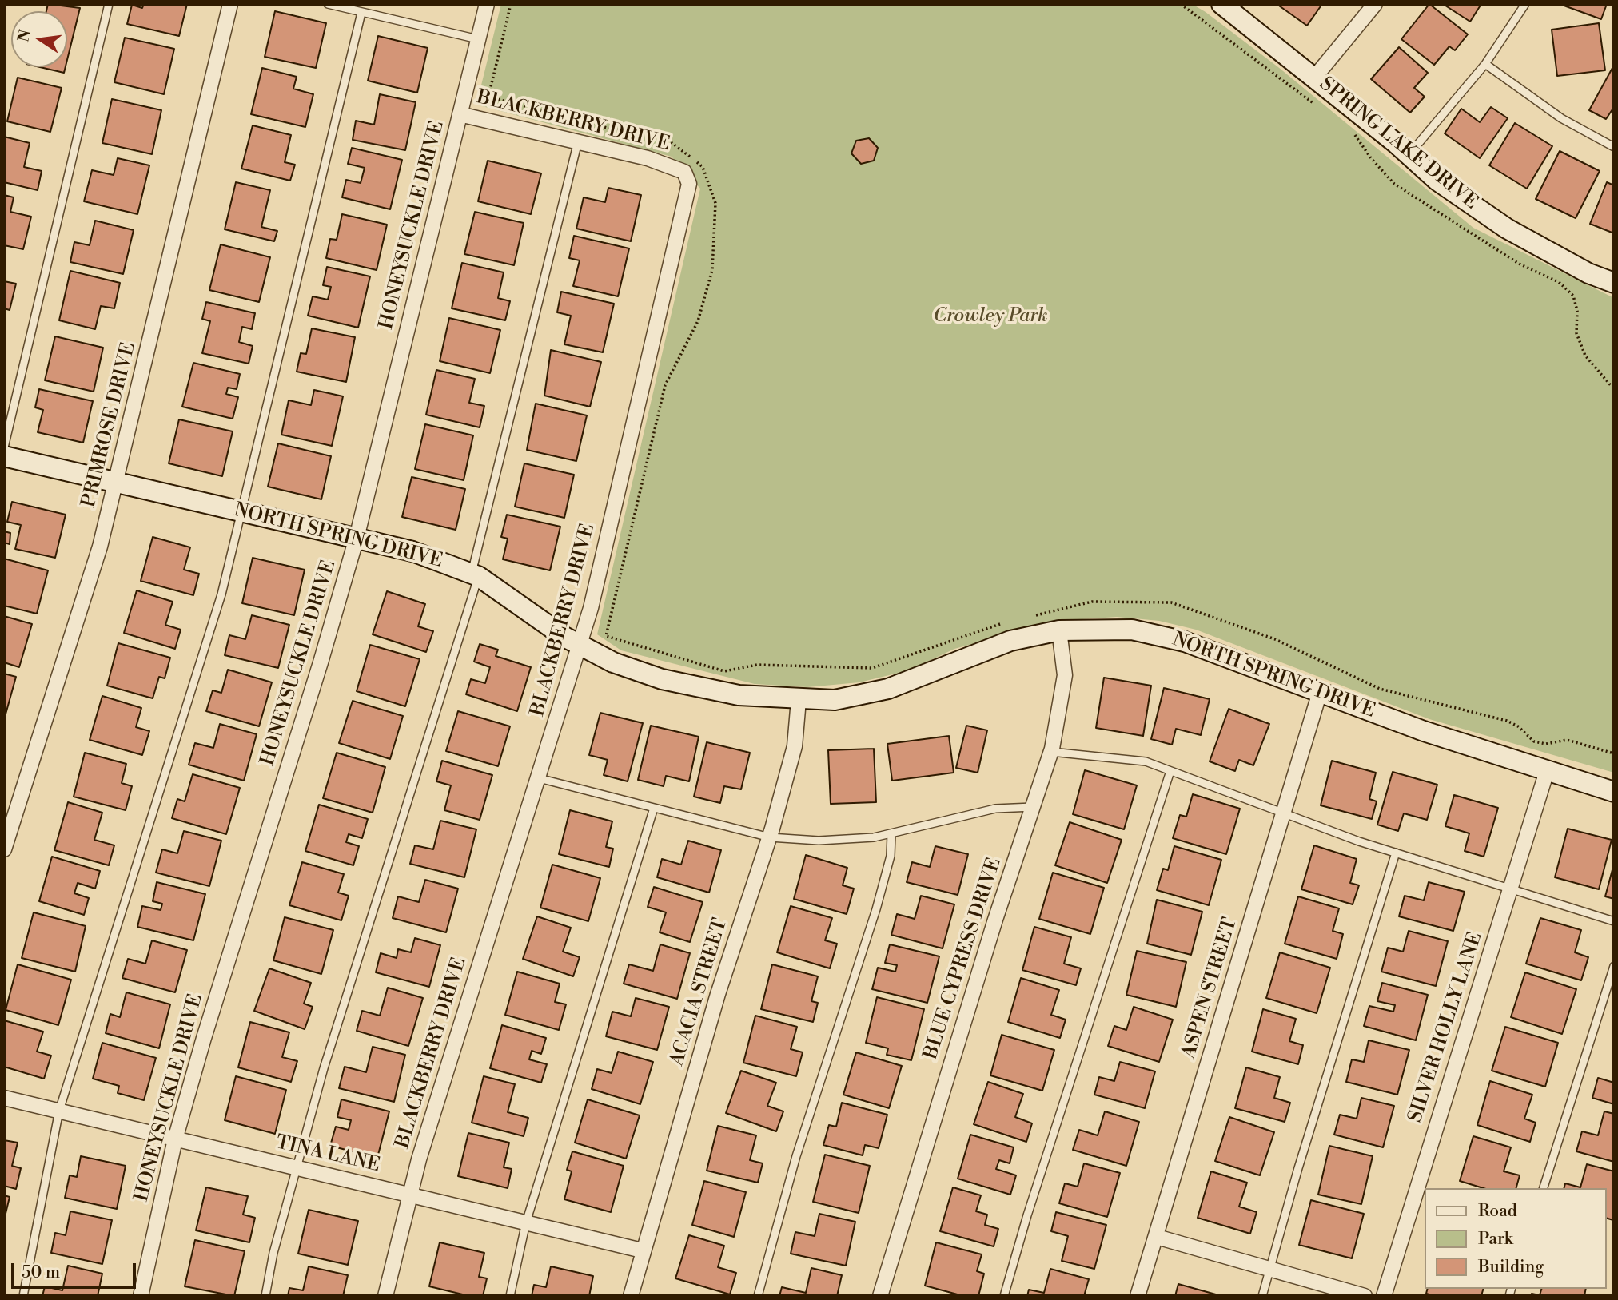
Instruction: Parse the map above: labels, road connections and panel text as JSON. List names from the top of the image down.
{
  "streets": {
    "street": [
      "BLACKBERRY DRIVE",
      "SPRING LAKE DRIVE",
      "HONEYSUCKLE DRIVE",
      "PRIMROSE DRIVE",
      "NORTH SPRING DRIVE",
      "BLUE CYPRESS DRIVE",
      "ASPEN STREET",
      "ACACIA STREET",
      "SILVER HOLLY LANE",
      "TINA LANE"
    ]
  },
  "crossings": [
    ["BLACKBERRY DRIVE", "HONEYSUCKLE DRIVE"],
    ["BLACKBERRY DRIVE", "NORTH SPRING DRIVE"],
    ["BLACKBERRY DRIVE", "TINA LANE"],
    ["HONEYSUCKLE DRIVE", "NORTH SPRING DRIVE"],
    ["HONEYSUCKLE DRIVE", "TINA LANE"],
    ["PRIMROSE DRIVE", "NORTH SPRING DRIVE"],
    ["NORTH SPRING DRIVE", "BLUE CYPRESS DRIVE"],
    ["NORTH SPRING DRIVE", "ASPEN STREET"],
    ["NORTH SPRING DRIVE", "ACACIA STREET"],
    ["NORTH SPRING DRIVE", "SILVER HOLLY LANE"],
    ["ACACIA STREET", "TINA LANE"]
  ],
  "parks": ["Crowley Park"],
  "legend": ["Road", "Park", "Building"],
  "scale_bar": "50 m",
  "north": "left"
}
